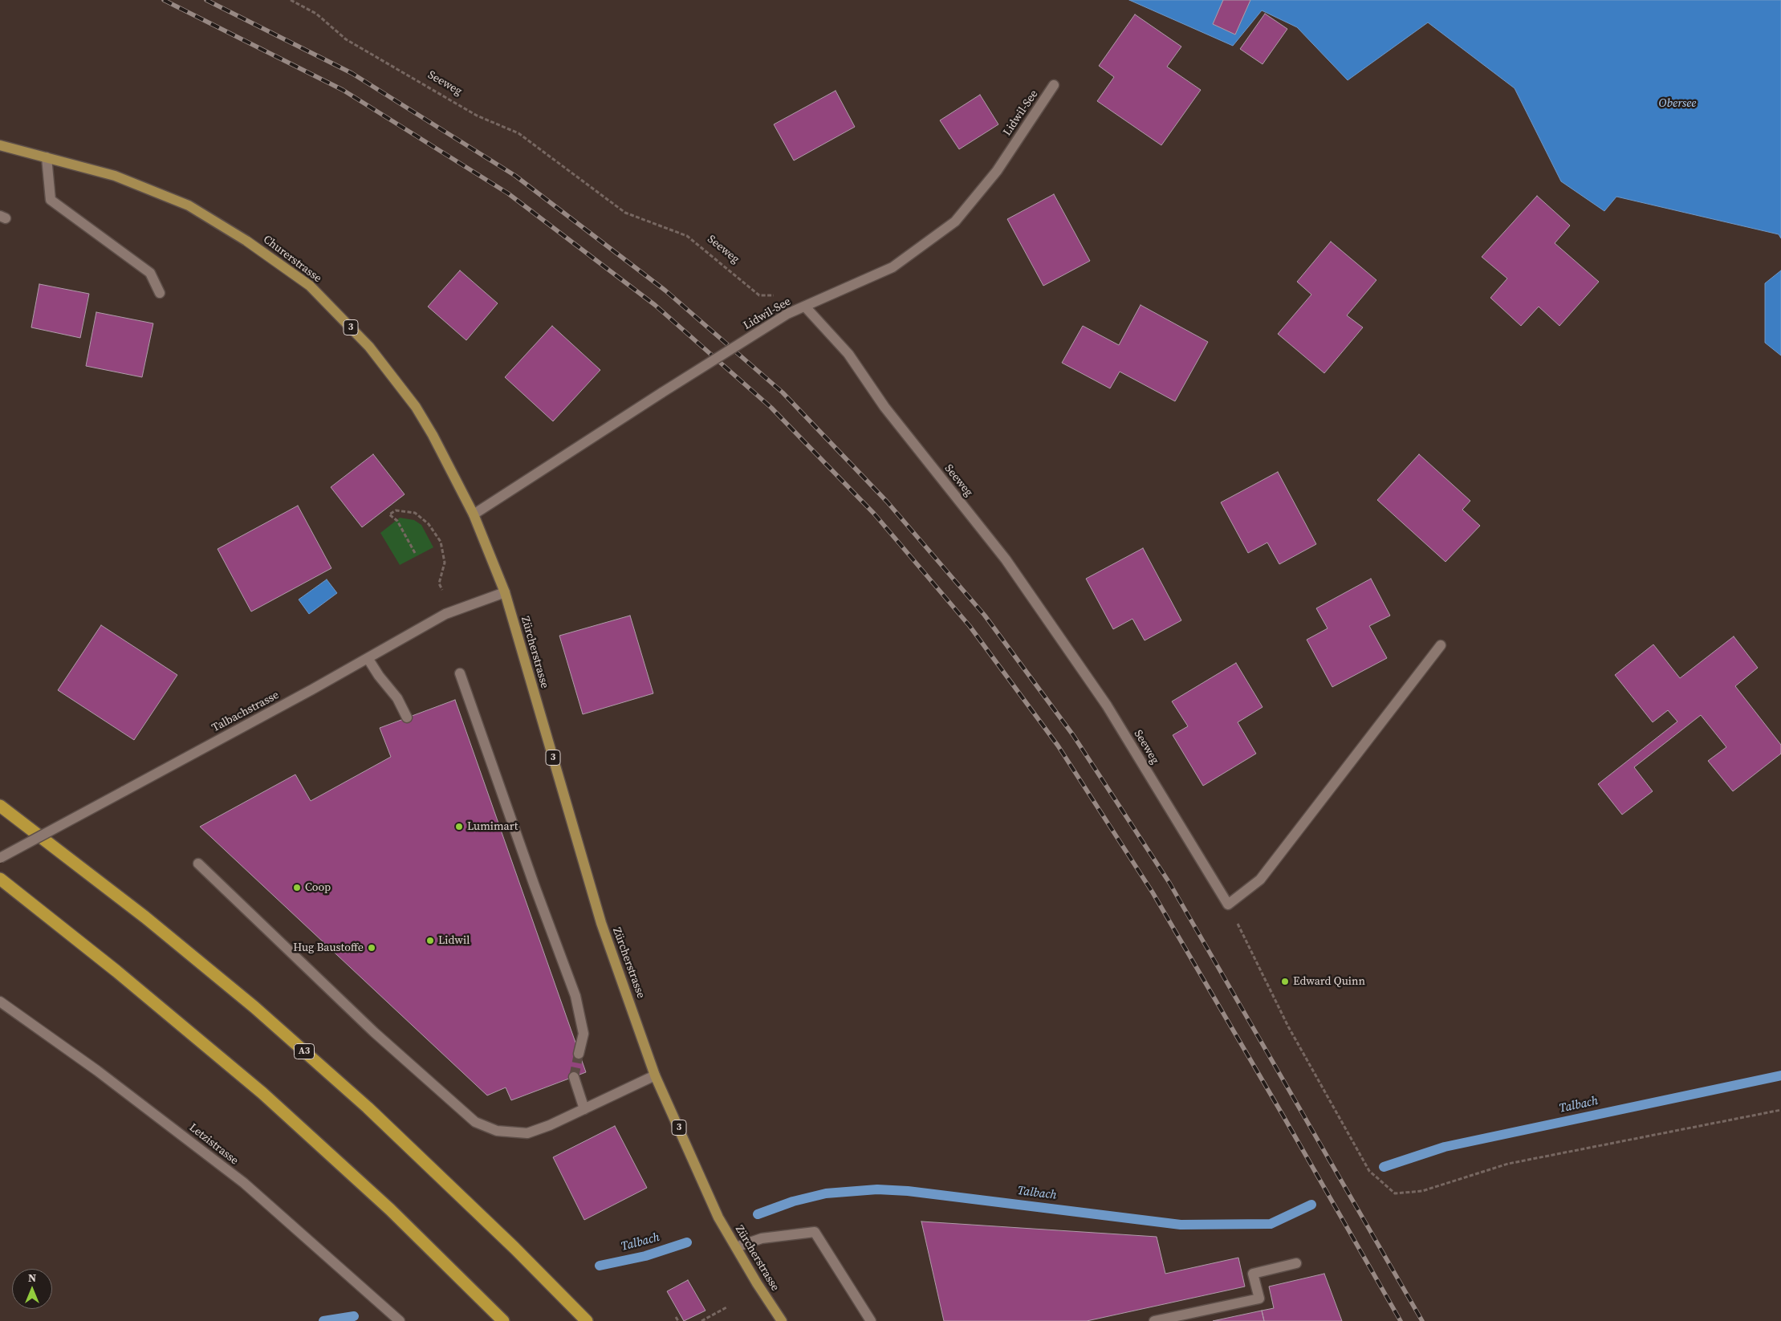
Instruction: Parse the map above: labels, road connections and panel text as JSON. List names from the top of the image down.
{
  "streets": {
    "highway": ["A3"],
    "main road": ["Churerstrasse", "3", "Zürcherstrasse"],
    "street": [
      "Seeweg",
      "Lidwil-See",
      "Talbachstrasse",
      "Letzistrasse"
    ]
  },
  "crossings": [
    ["Seeweg", "Lidwil-See"],
    ["Lidwil-See", "Churerstrasse"],
    ["Lidwil-See", "3"],
    ["Churerstrasse", "3"],
    ["3", "Zürcherstrasse"],
    ["3", "Talbachstrasse"],
    ["Zürcherstrasse", "Talbachstrasse"]
  ],
  "water": ["Obersee", "Talbach"],
  "places": [
    "Lumimart",
    "Coop",
    "Lidwil",
    "Hug Baustoffe",
    "Edward Quinn"
  ],
  "north": "top"
}
